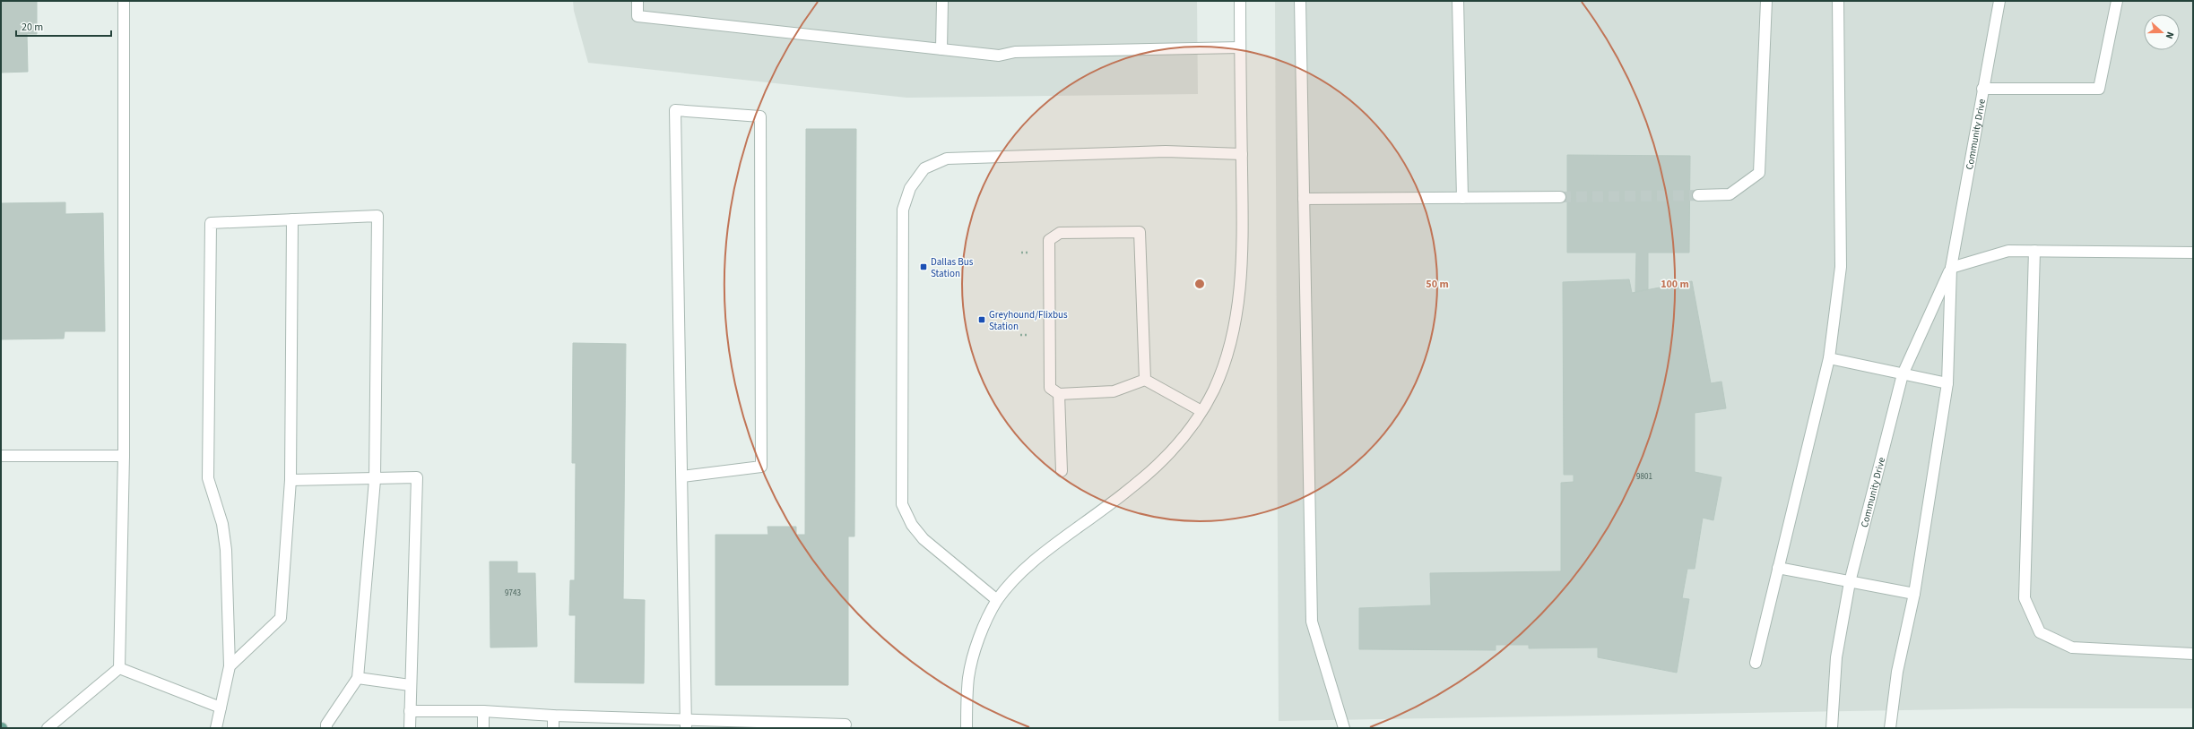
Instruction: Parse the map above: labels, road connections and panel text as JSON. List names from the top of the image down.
{
  "streets": {
    "street": ["Community Drive"]
  },
  "places": {
    "transit": ["Dallas Bus Station", "Greyhound/Flixbus Station"]
  },
  "house_numbers": ["9801", "9743"],
  "scale_bar": "20 m",
  "north": "right",
  "rings": ["50 m", "100 m"]
}
